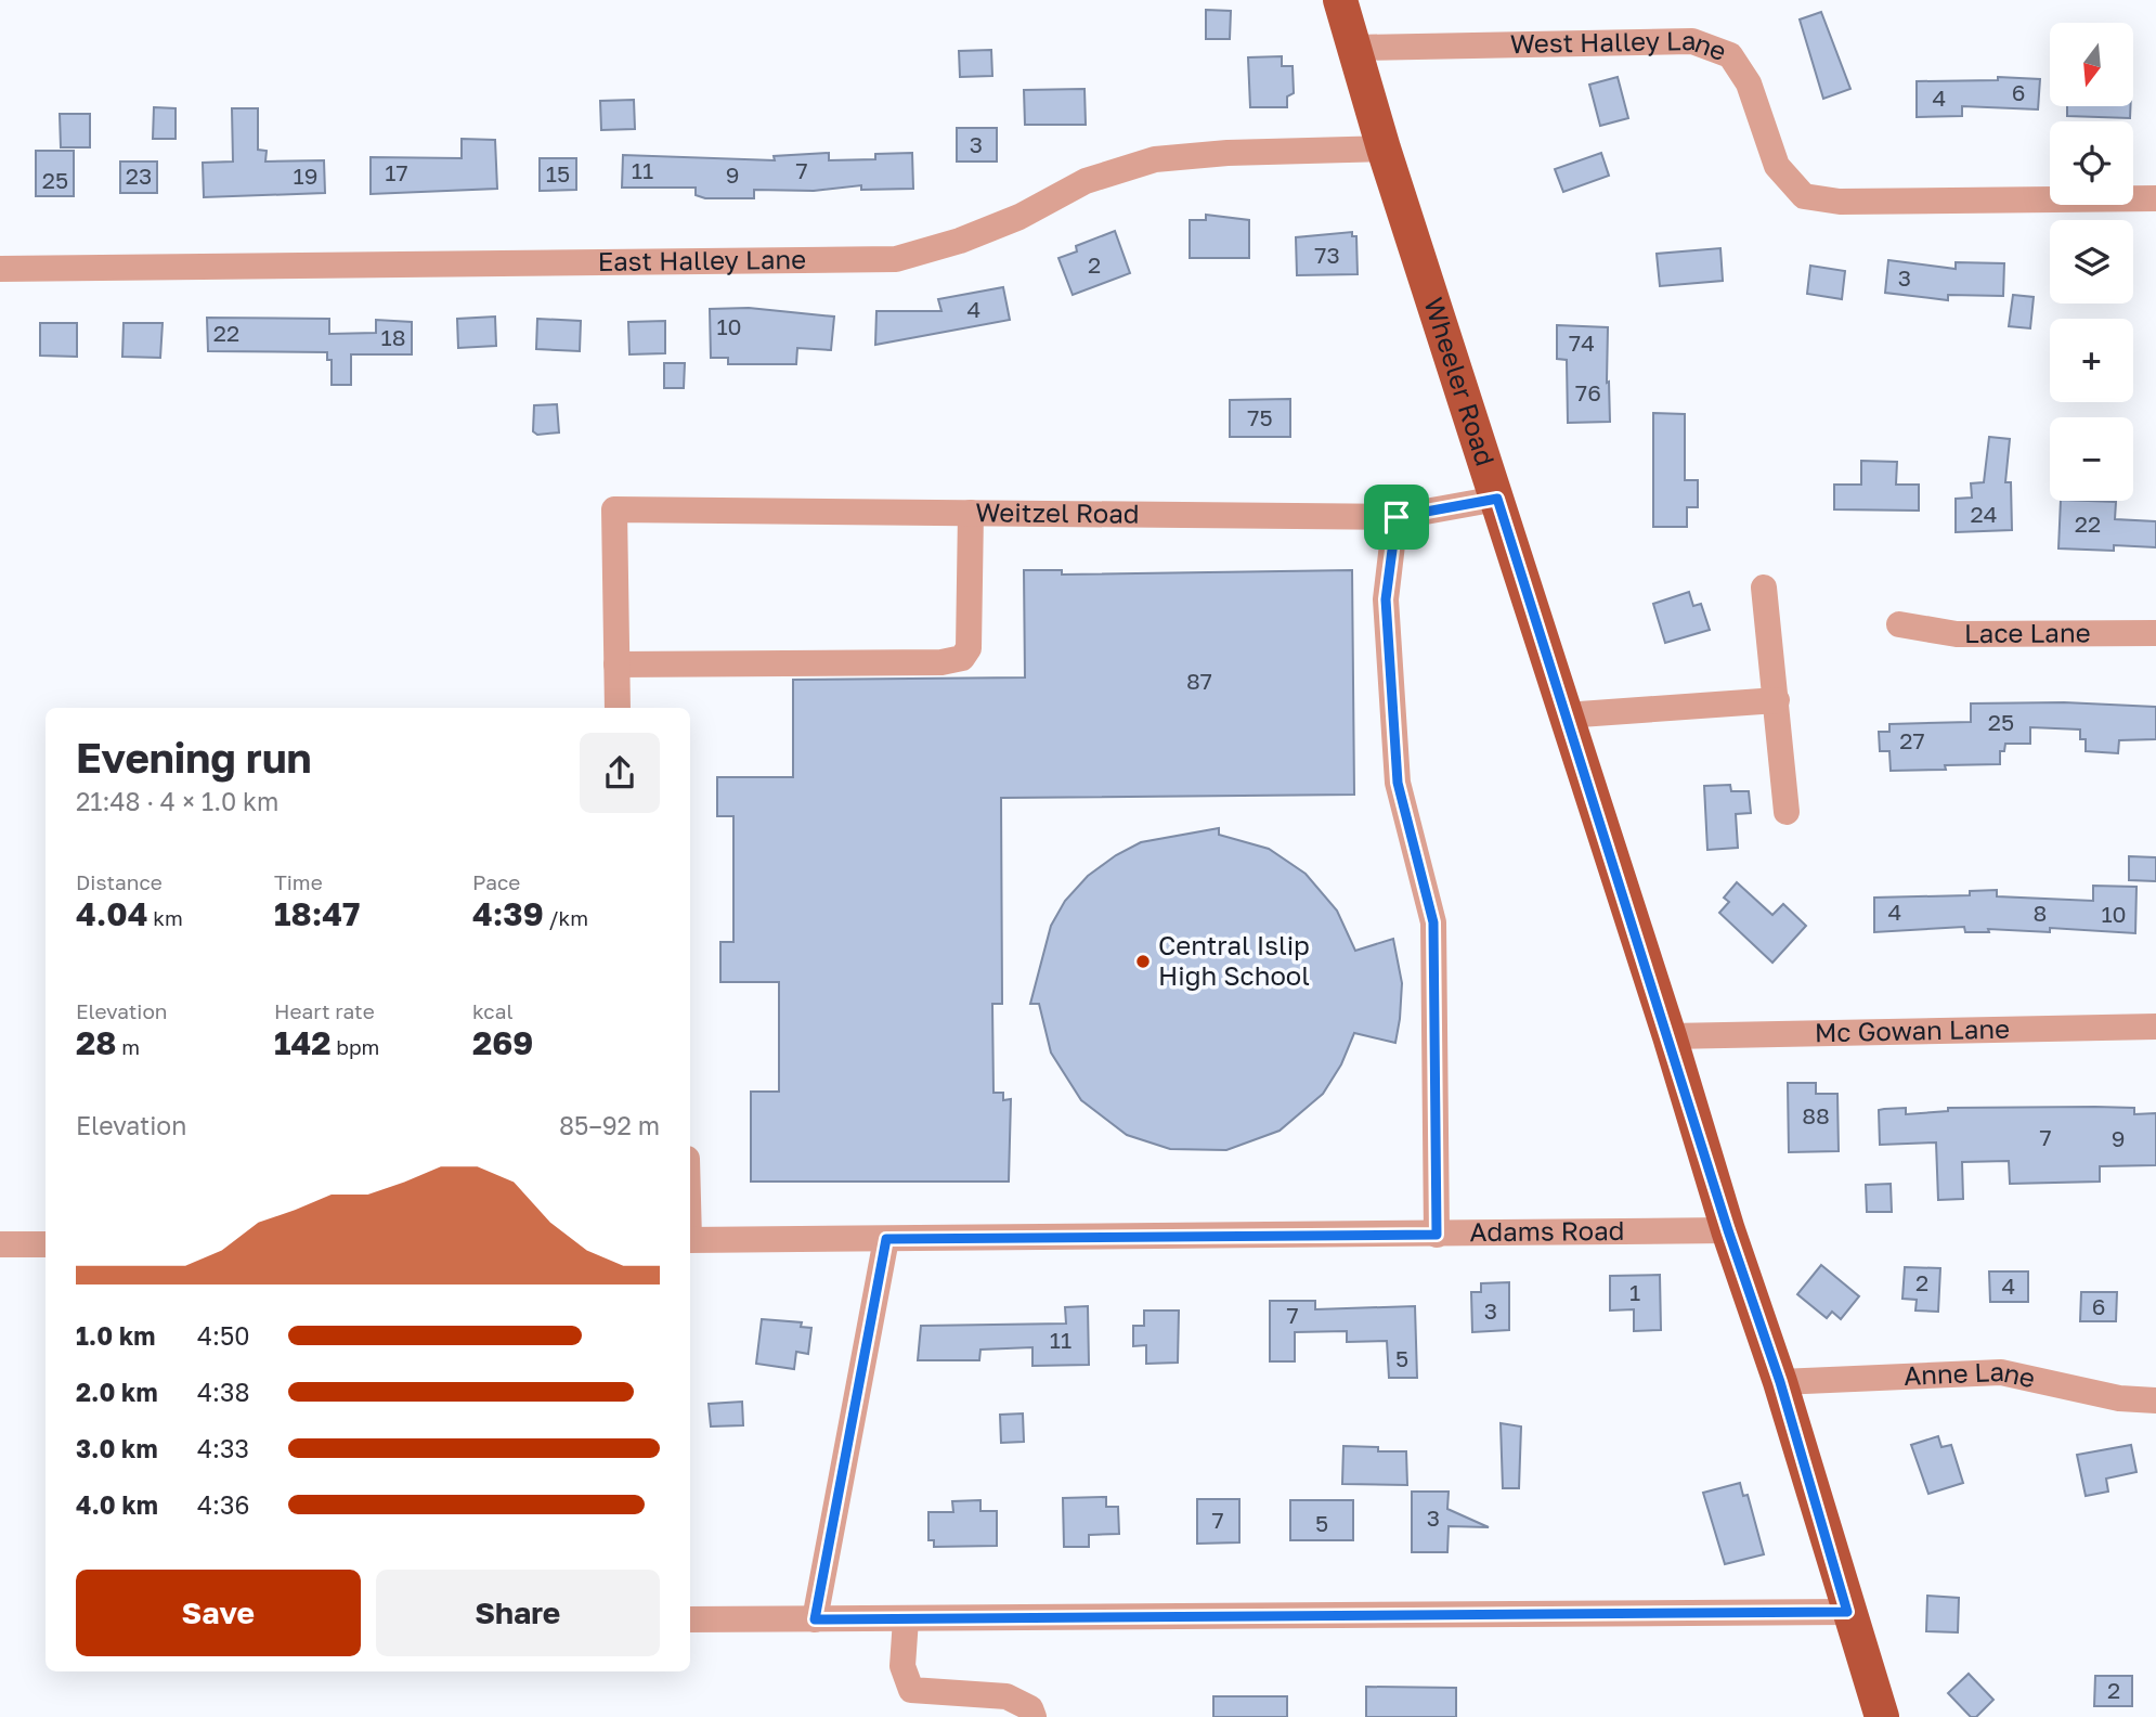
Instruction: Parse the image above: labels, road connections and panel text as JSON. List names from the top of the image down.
{
  "streets": {
    "main road": ["Wheeler Road"],
    "street": [
      "West Halley Lane",
      "East Halley Lane",
      "Weitzel Road",
      "Lace Lane",
      "Mc Gowan Lane",
      "Adams Road",
      "Anne Lane"
    ]
  },
  "crossings": [
    ["West Halley Lane", "Wheeler Road"],
    ["East Halley Lane", "Wheeler Road"],
    ["Wheeler Road", "Weitzel Road"],
    ["Wheeler Road", "Mc Gowan Lane"],
    ["Wheeler Road", "Adams Road"],
    ["Wheeler Road", "Anne Lane"]
  ],
  "places": ["Central Islip High School"],
  "house_numbers": [
    "6",
    "4",
    "3",
    "11",
    "7",
    "17",
    "15",
    "9",
    "23",
    "19",
    "25",
    "73",
    "2",
    "3",
    "4",
    "10",
    "22",
    "18",
    "74",
    "76",
    "75",
    "24",
    "22",
    "87",
    "25",
    "27",
    "4",
    "8",
    "10",
    "88",
    "7",
    "9",
    "2",
    "4",
    "1",
    "6",
    "3",
    "7",
    "11",
    "5",
    "3",
    "7",
    "5",
    "2"
  ],
  "north": "bottom",
  "page": {
    "map_buttons": ["+", "−"],
    "heading": ["Evening run", "21:48 · 4 × 1.0 km"],
    "stats": [
      ["Distance", "4.04 km"],
      ["Time", "18:47"],
      ["Pace", "4:39 /km"],
      ["Elevation", "28 m"],
      ["Heart rate", "142 bpm"],
      ["kcal", "269"]
    ],
    "chart": ["Elevation", "85–92 m"],
    "list": [
      {
        "name": "1.0 km",
        "note": "4:50"
      },
      {
        "name": "2.0 km",
        "note": "4:38"
      },
      {
        "name": "3.0 km",
        "note": "4:33"
      },
      {
        "name": "4.0 km",
        "note": "4:36"
      }
    ],
    "buttons": ["Save", "Share"]
  }
}
